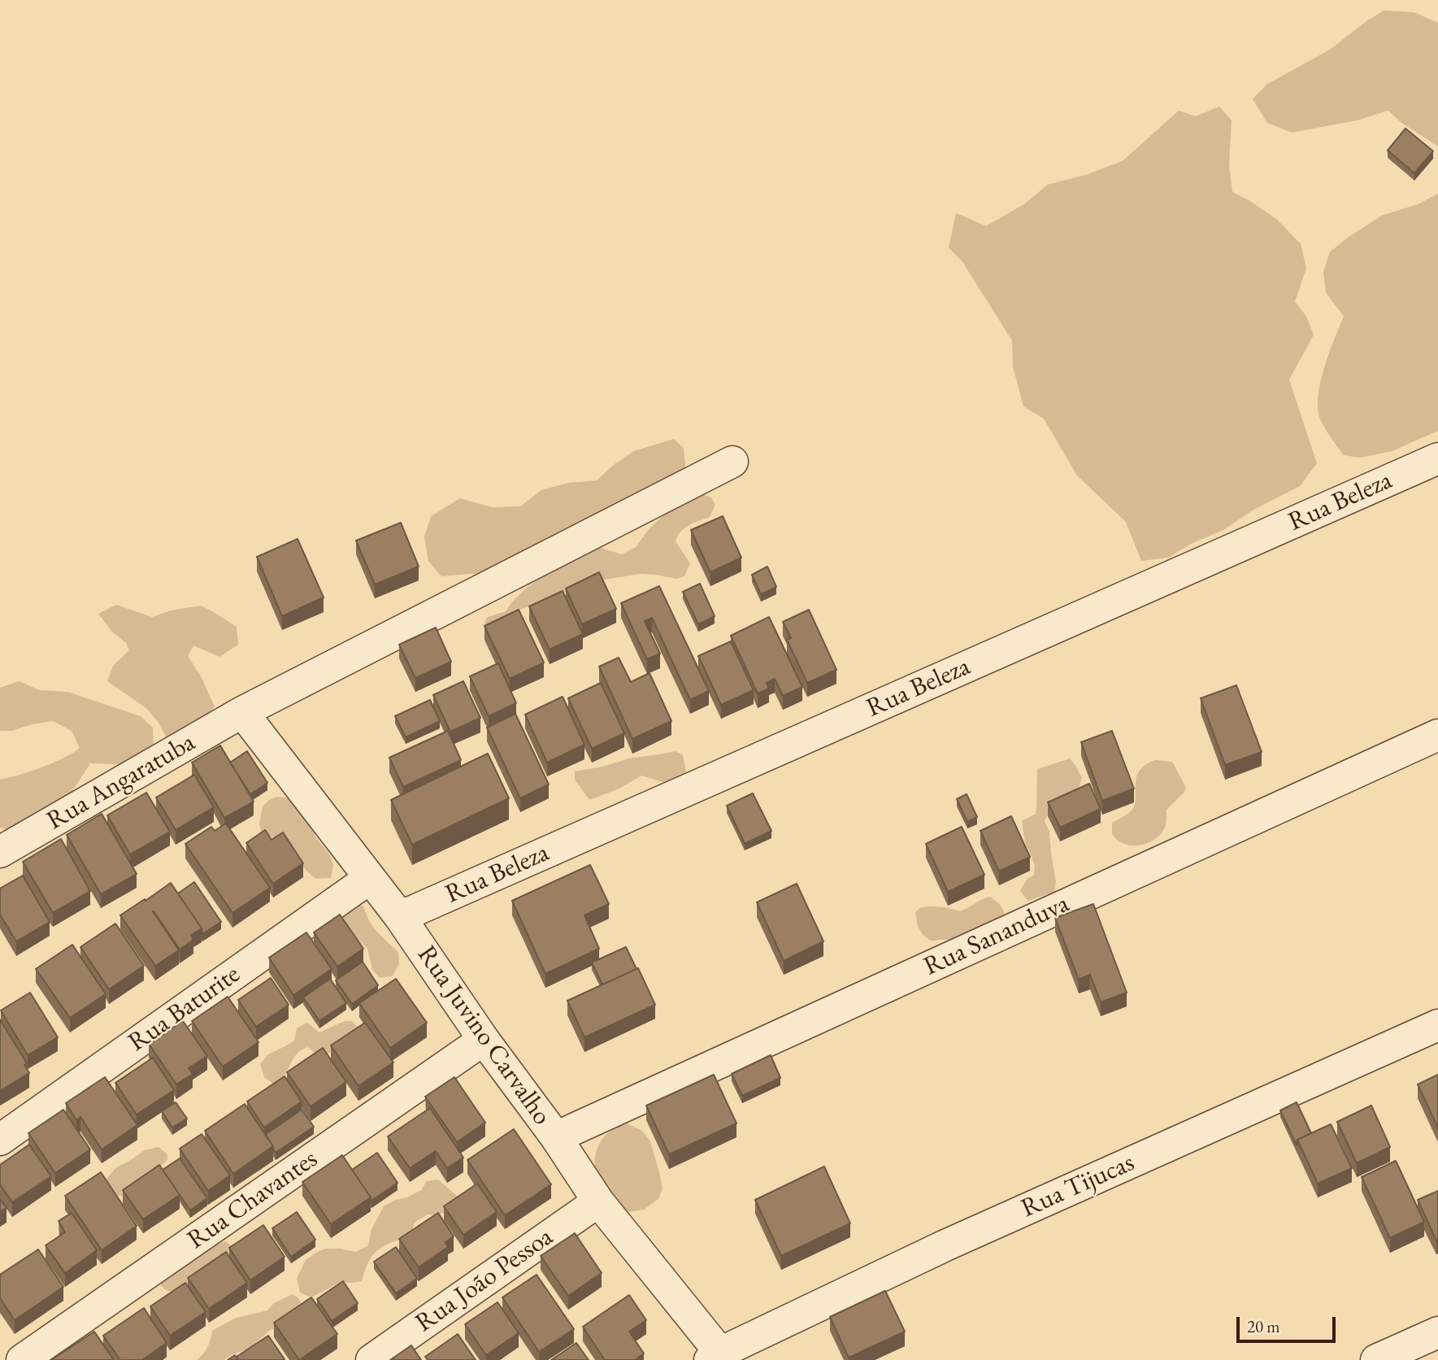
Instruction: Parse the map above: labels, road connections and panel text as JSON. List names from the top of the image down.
{
  "streets": {
    "street": [
      "Rua Beleza",
      "Rua Angaratuba",
      "Rua Sananduva",
      "Rua Baturite",
      "Rua Juvino Carvalho",
      "Rua Tijucas",
      "Rua Chavantes",
      "Rua João Pessoa"
    ]
  },
  "crossings": [
    ["Rua Beleza", "Rua Juvino Carvalho"],
    ["Rua Angaratuba", "Rua Juvino Carvalho"],
    ["Rua Sananduva", "Rua Juvino Carvalho"],
    ["Rua Baturite", "Rua Juvino Carvalho"],
    ["Rua Juvino Carvalho", "Rua Tijucas"],
    ["Rua Juvino Carvalho", "Rua Chavantes"],
    ["Rua Juvino Carvalho", "Rua João Pessoa"]
  ],
  "scale_bar": "20 m"
}
